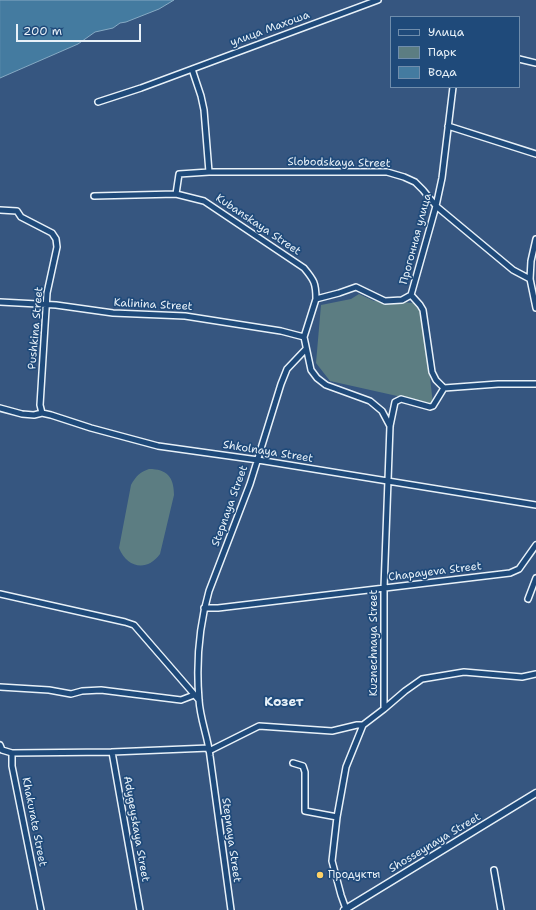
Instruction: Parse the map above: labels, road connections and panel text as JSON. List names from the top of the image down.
{
  "streets": {
    "street": [
      "улица Махоша",
      "Slobodskaya Street",
      "Kubanskaya Street",
      "Прогонная улица",
      "Kalinina Street",
      "Pushkina Street",
      "Shkolnaya Street",
      "Stepnaya Street",
      "Chapayeva Street",
      "Kuznechnaya Street",
      "Khakurate Street",
      "Adygeyskaya Street",
      "Shosseynaya Street"
    ]
  },
  "crossings": [
    ["Slobodskaya Street", "Kubanskaya Street"],
    ["Slobodskaya Street", "Прогонная улица"],
    ["Прогонная улица", "Kuznechnaya Street"],
    ["Kalinina Street", "Pushkina Street"],
    ["Pushkina Street", "Shkolnaya Street"],
    ["Shkolnaya Street", "Stepnaya Street"],
    ["Shkolnaya Street", "Kuznechnaya Street"],
    ["Stepnaya Street", "Chapayeva Street"],
    ["Chapayeva Street", "Kuznechnaya Street"]
  ],
  "districts": ["Козет"],
  "places": ["Продукты"],
  "legend": ["Улица", "Парк", "Вода"],
  "scale_bar": "200 m"
}
